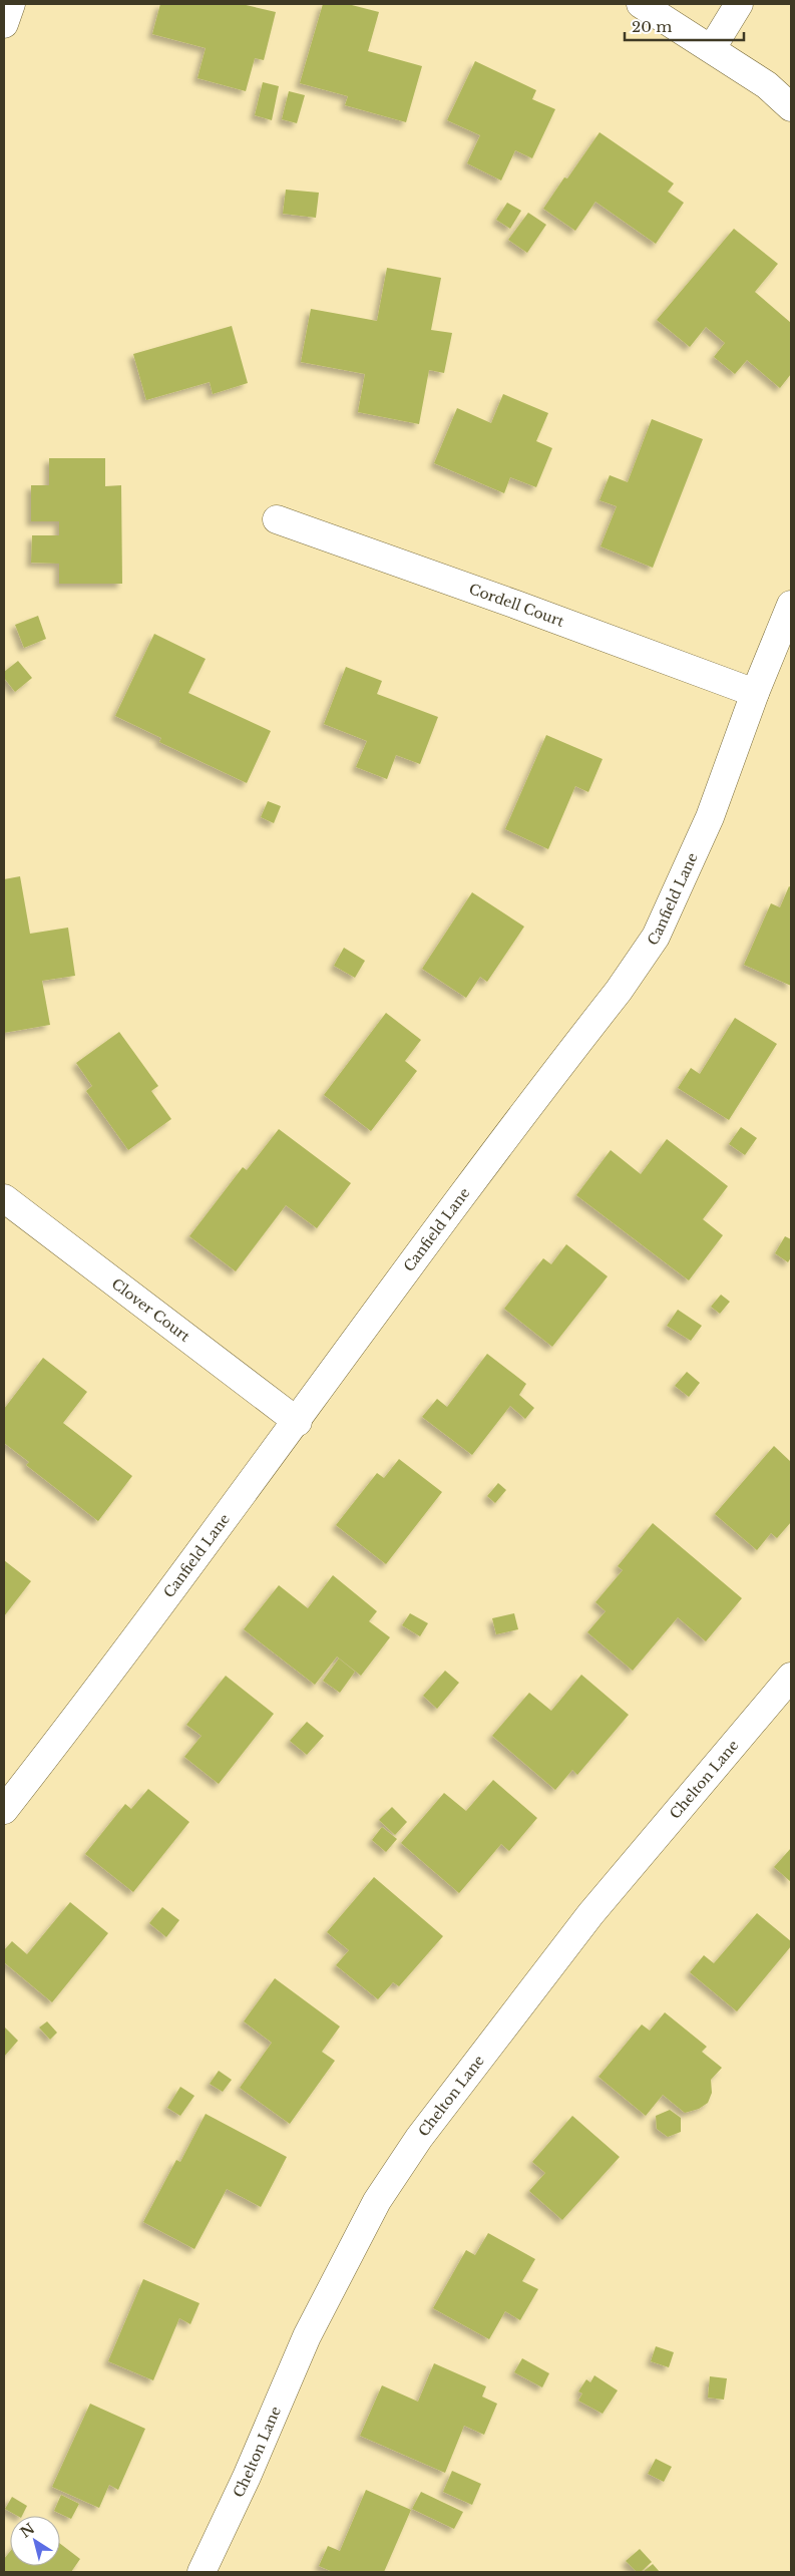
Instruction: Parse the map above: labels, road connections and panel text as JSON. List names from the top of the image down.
{
  "streets": {
    "street": [
      "Cordell Court",
      "Canfield Lane",
      "Clover Court",
      "Chelton Lane"
    ]
  },
  "crossings": [
    ["Cordell Court", "Canfield Lane"],
    ["Canfield Lane", "Clover Court"]
  ],
  "scale_bar": "20 m",
  "north": "top left"
}
